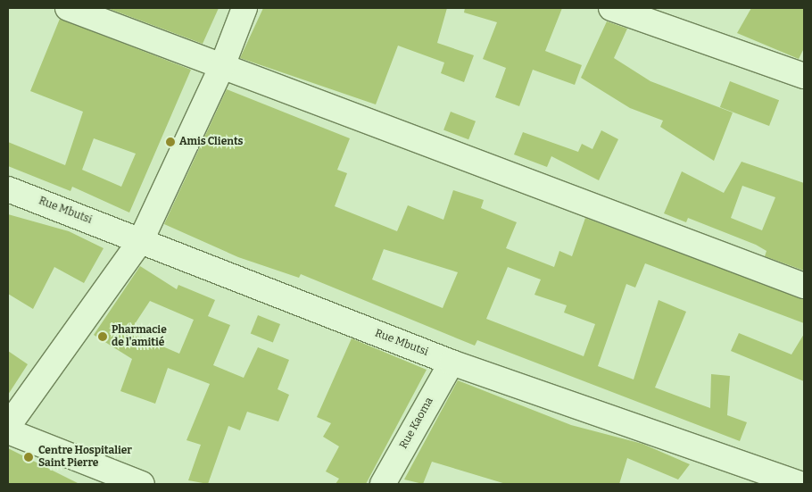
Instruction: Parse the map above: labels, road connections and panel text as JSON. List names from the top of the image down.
{
  "streets": {
    "street": ["Rue Mbutsi", "Rue Kaoma"]
  },
  "crossings": [
    ["Rue Mbutsi", "Rue Kaoma"]
  ],
  "places": ["Amis Clients", "Pharmacie de l'amitié", "Centre Hospitalier Saint Pierre"]
}
